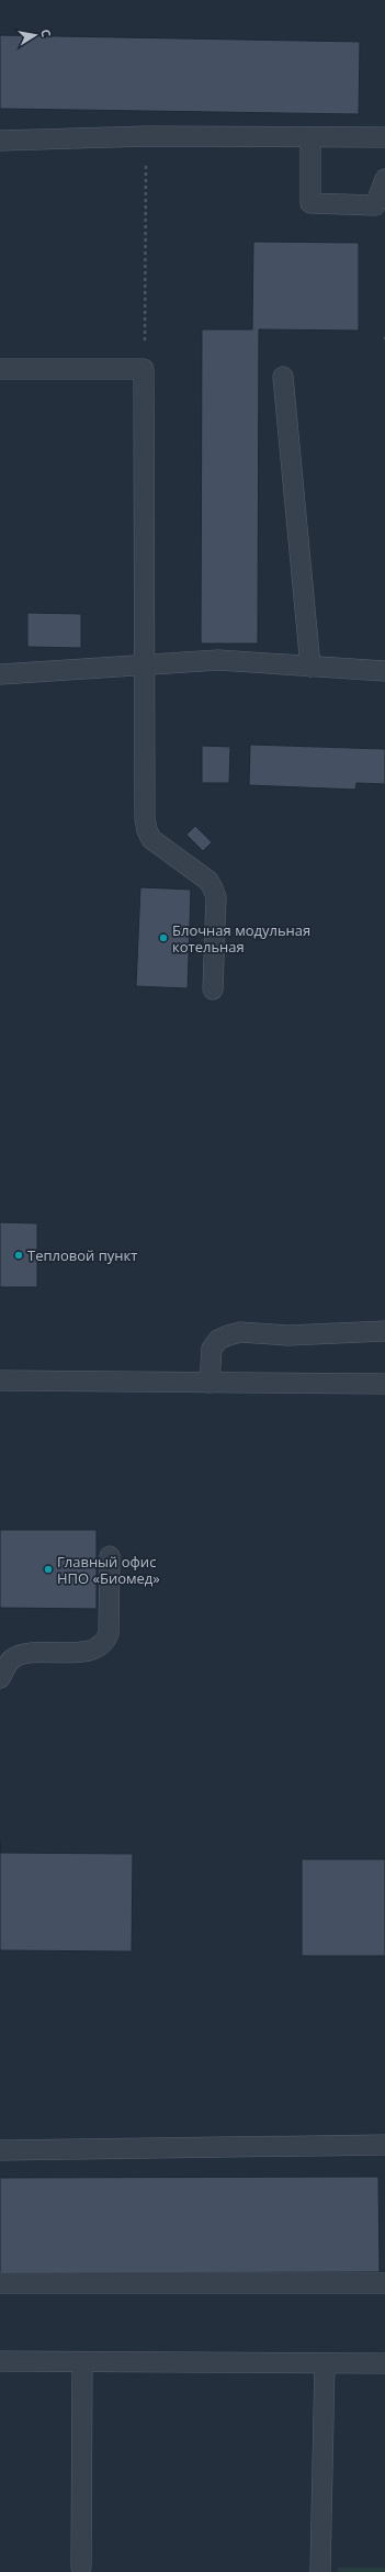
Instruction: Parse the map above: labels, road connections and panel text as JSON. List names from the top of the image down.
{
  "places": ["Блочная модульная котельная", "Тепловой пункт", "Главный офис НПО «Биомед»"],
  "north": "right"
}
